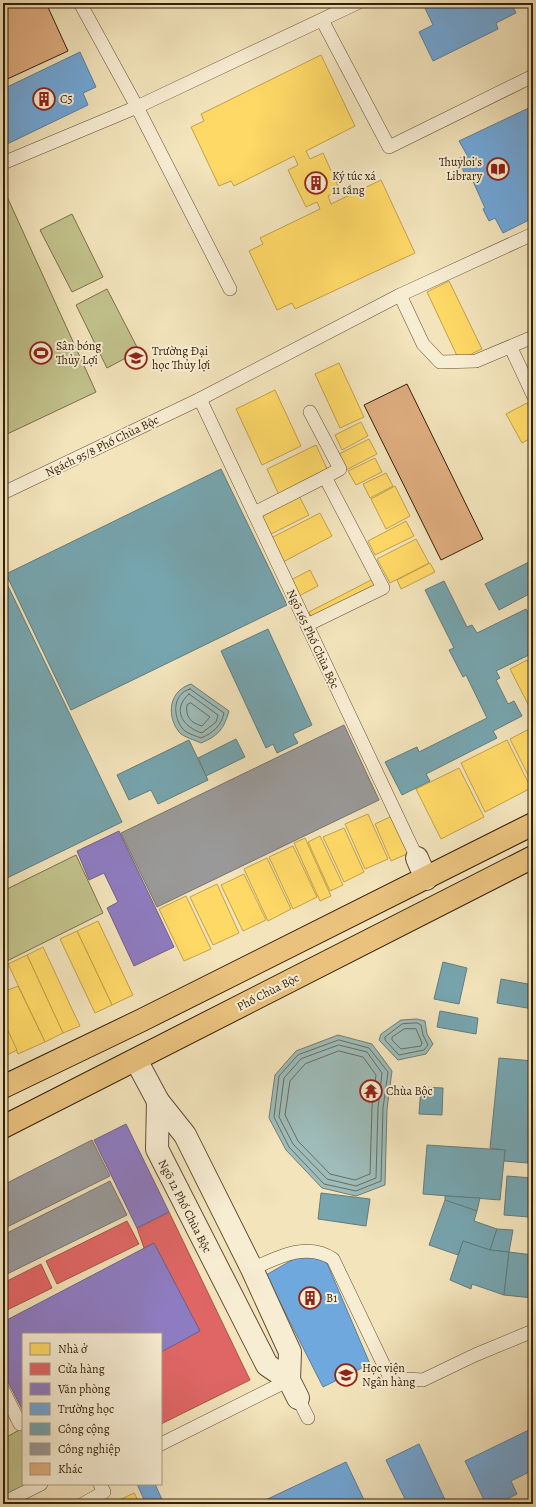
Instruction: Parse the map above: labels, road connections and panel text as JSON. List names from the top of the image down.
{
  "streets": {
    "main road": ["Phố Chùa Bộc"],
    "street": ["Ngõ 165 Phố Chùa Bộc", "Ngõ 12 Phố Chùa Bộc"],
    "lane": ["Ngách 95/8 Phố Chùa Bộc"]
  },
  "crossings": [
    ["Ngách 95/8 Phố Chùa Bộc", "Ngõ 165 Phố Chùa Bộc"],
    ["Phố Chùa Bộc", "Ngõ 12 Phố Chùa Bộc"]
  ],
  "places": {
    "building": ["C5", "Ký túc xá 11 tầng", "B1"],
    "library": ["Thuyloi's Library"],
    "sports": ["Sân bóng Thủy Lợi"],
    "school or university": ["Trường Đại học Thủy lợi", "Học viện Ngân hàng"],
    "temple": ["Chùa Bộc"]
  },
  "legend": [
    "Nhà ở",
    "Cửa hàng",
    "Văn phòng",
    "Trường học",
    "Công cộng",
    "Công nghiệp",
    "Khác"
  ]
}
